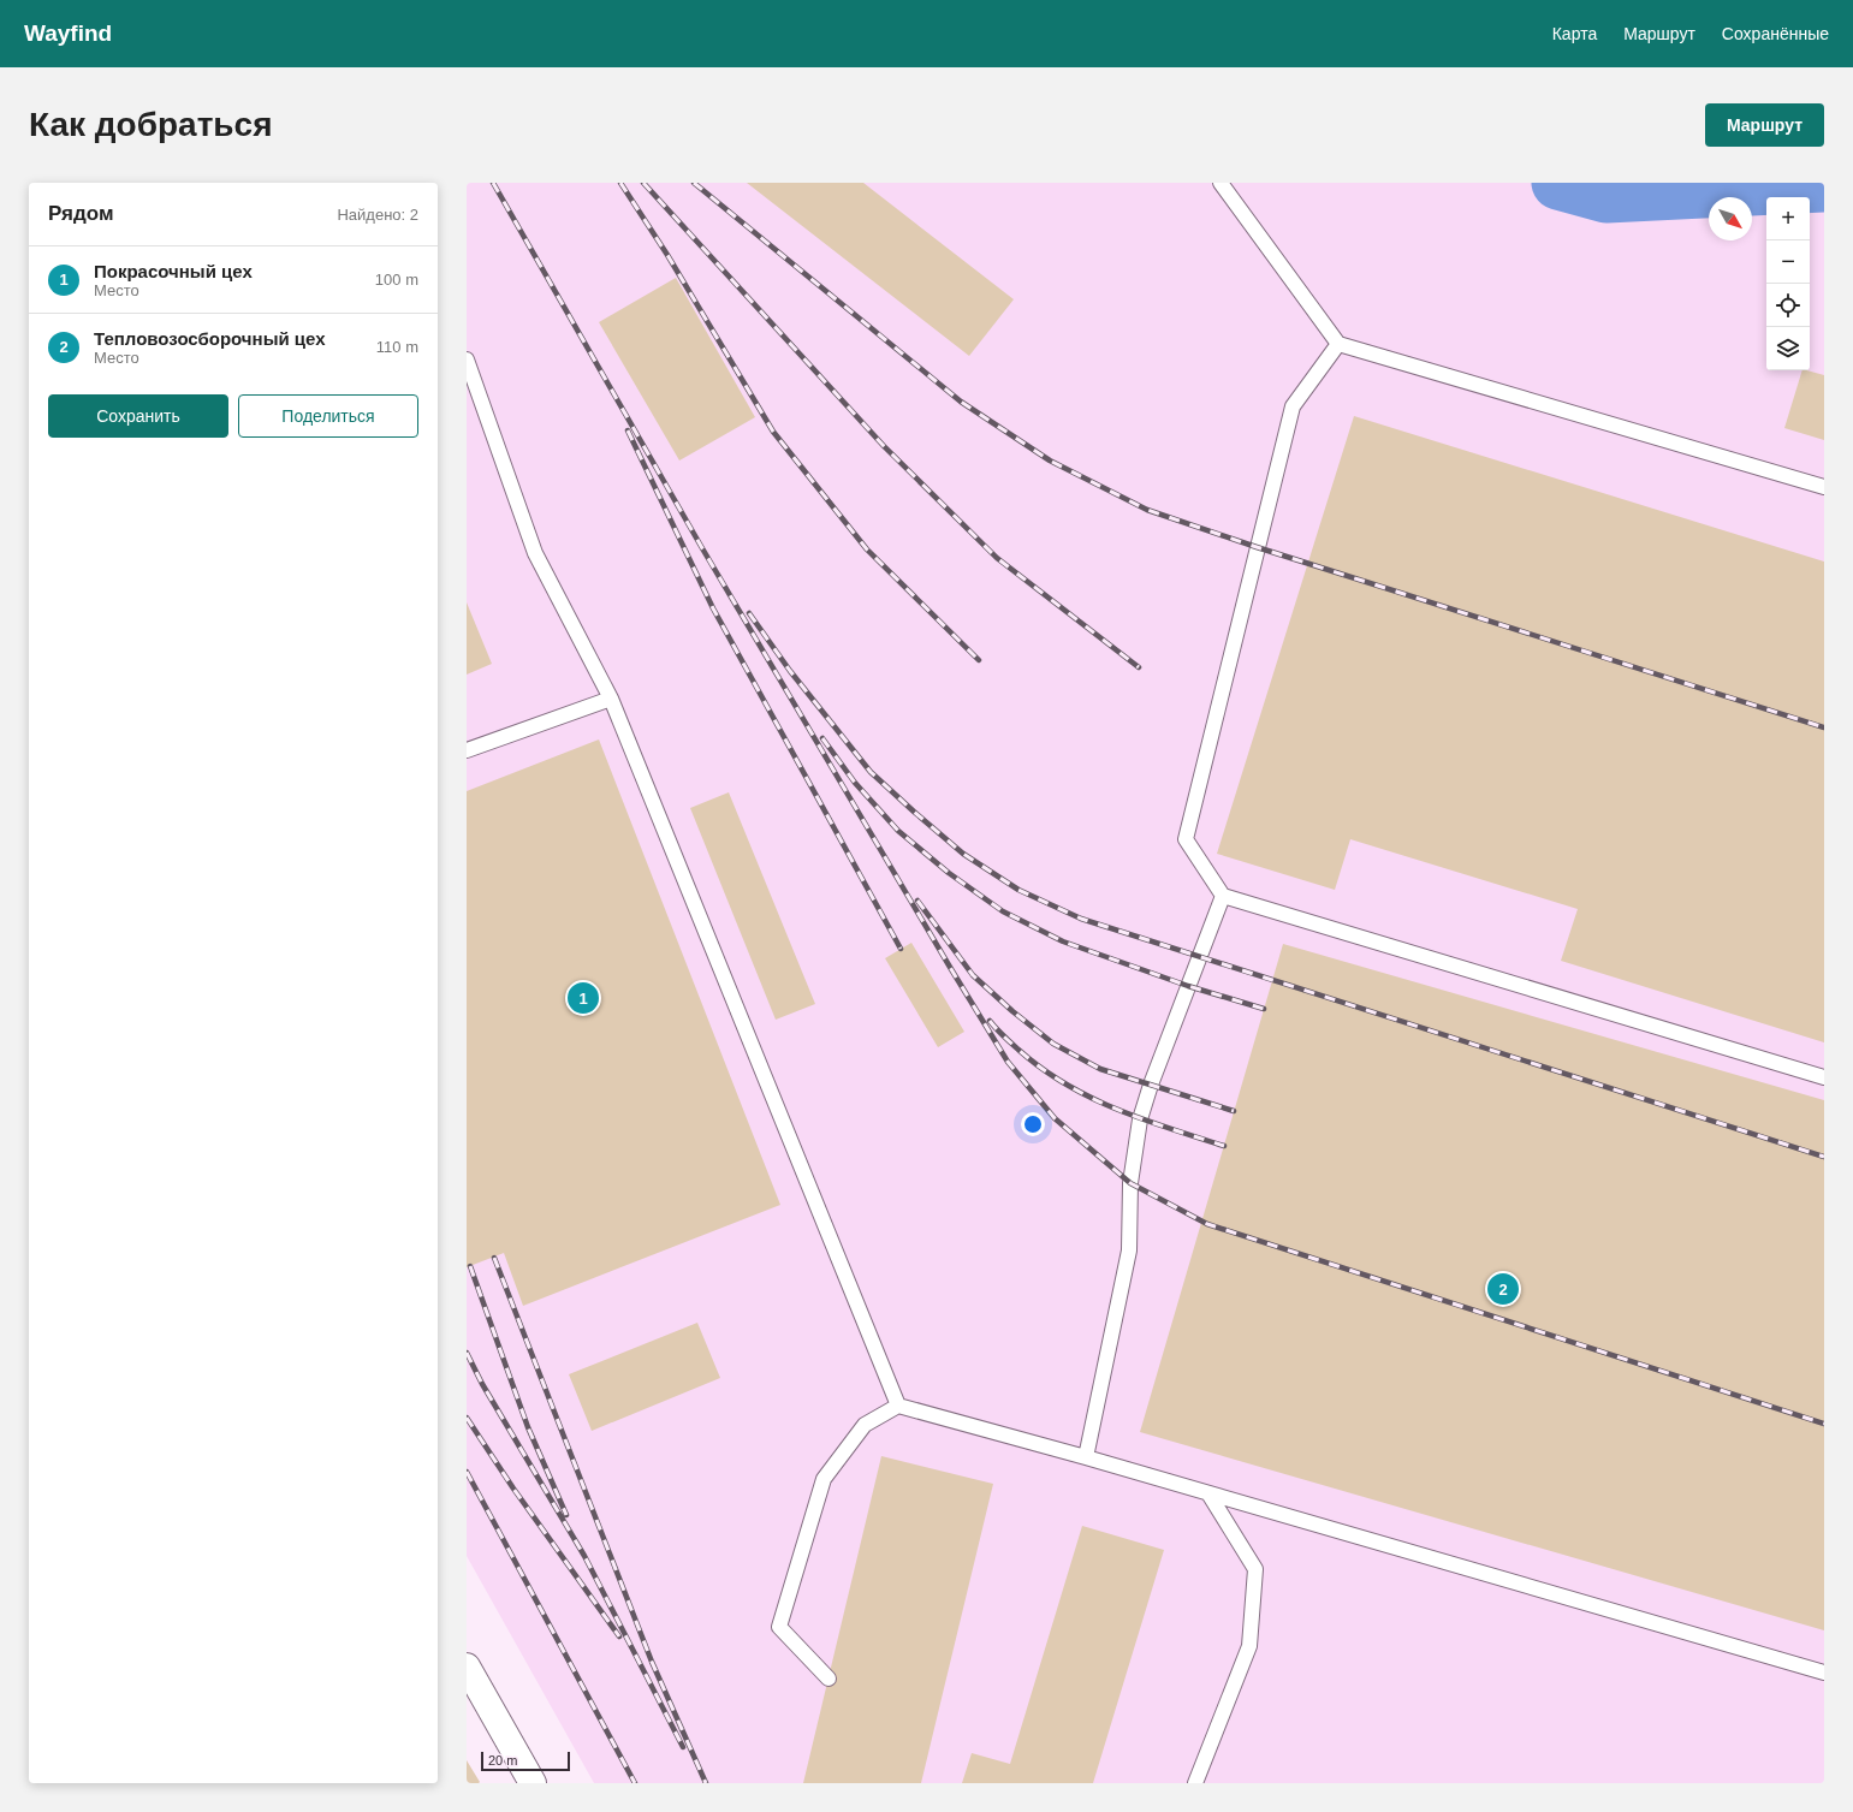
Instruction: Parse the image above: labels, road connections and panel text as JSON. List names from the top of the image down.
{
  "scale_bar": "20 m",
  "north": "bottom right",
  "page": {
    "header": "Wayfind",
    "nav": ["Карта", "Маршрут", "Сохранённые"],
    "buttons": [
      "Маршрут",
      ["Сохранить", "Поделиться"]
    ],
    "title": "Как добраться",
    "heading": ["Рядом", "Найдено: 2"],
    "map_buttons": ["+", "−"],
    "list": [
      {
        "mark": "1",
        "name": "Покрасочный цех",
        "note": "Место",
        "value": "100 m"
      },
      {
        "mark": "2",
        "name": "Тепловозосборочный цех",
        "note": "Место",
        "value": "110 m"
      }
    ],
    "pins": ["1", "2"],
    "scale": "20 m"
  }
}
